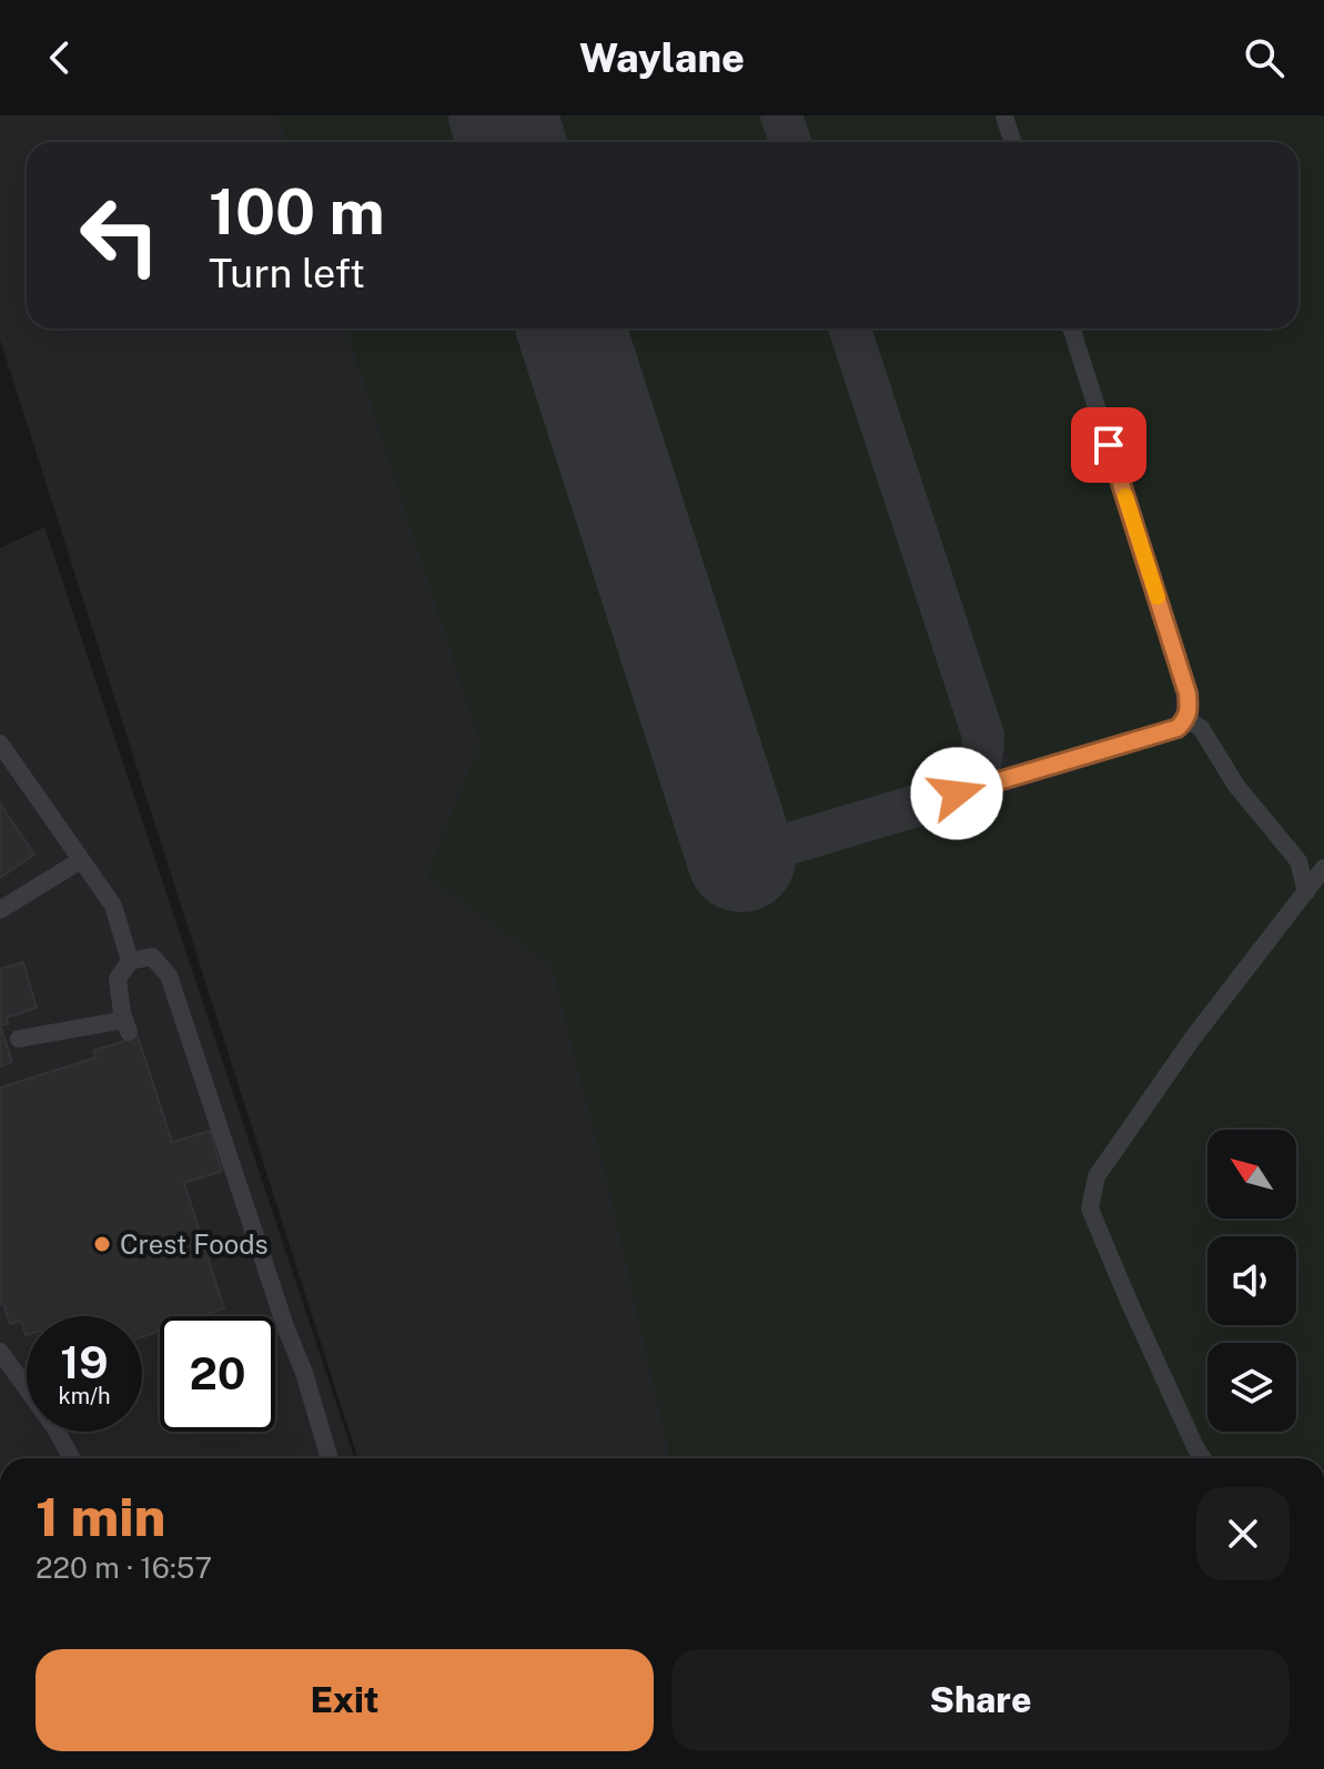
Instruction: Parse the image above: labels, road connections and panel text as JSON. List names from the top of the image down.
{
  "places": ["Crest Foods"],
  "north": "top left",
  "page": {
    "header": "Waylane",
    "turn": ["100 m", "Turn left"],
    "speed": "19 km/h",
    "limit": "20",
    "heading": ["1 min", "220 m · 16:57"],
    "buttons": ["Exit", "Share"]
  }
}
